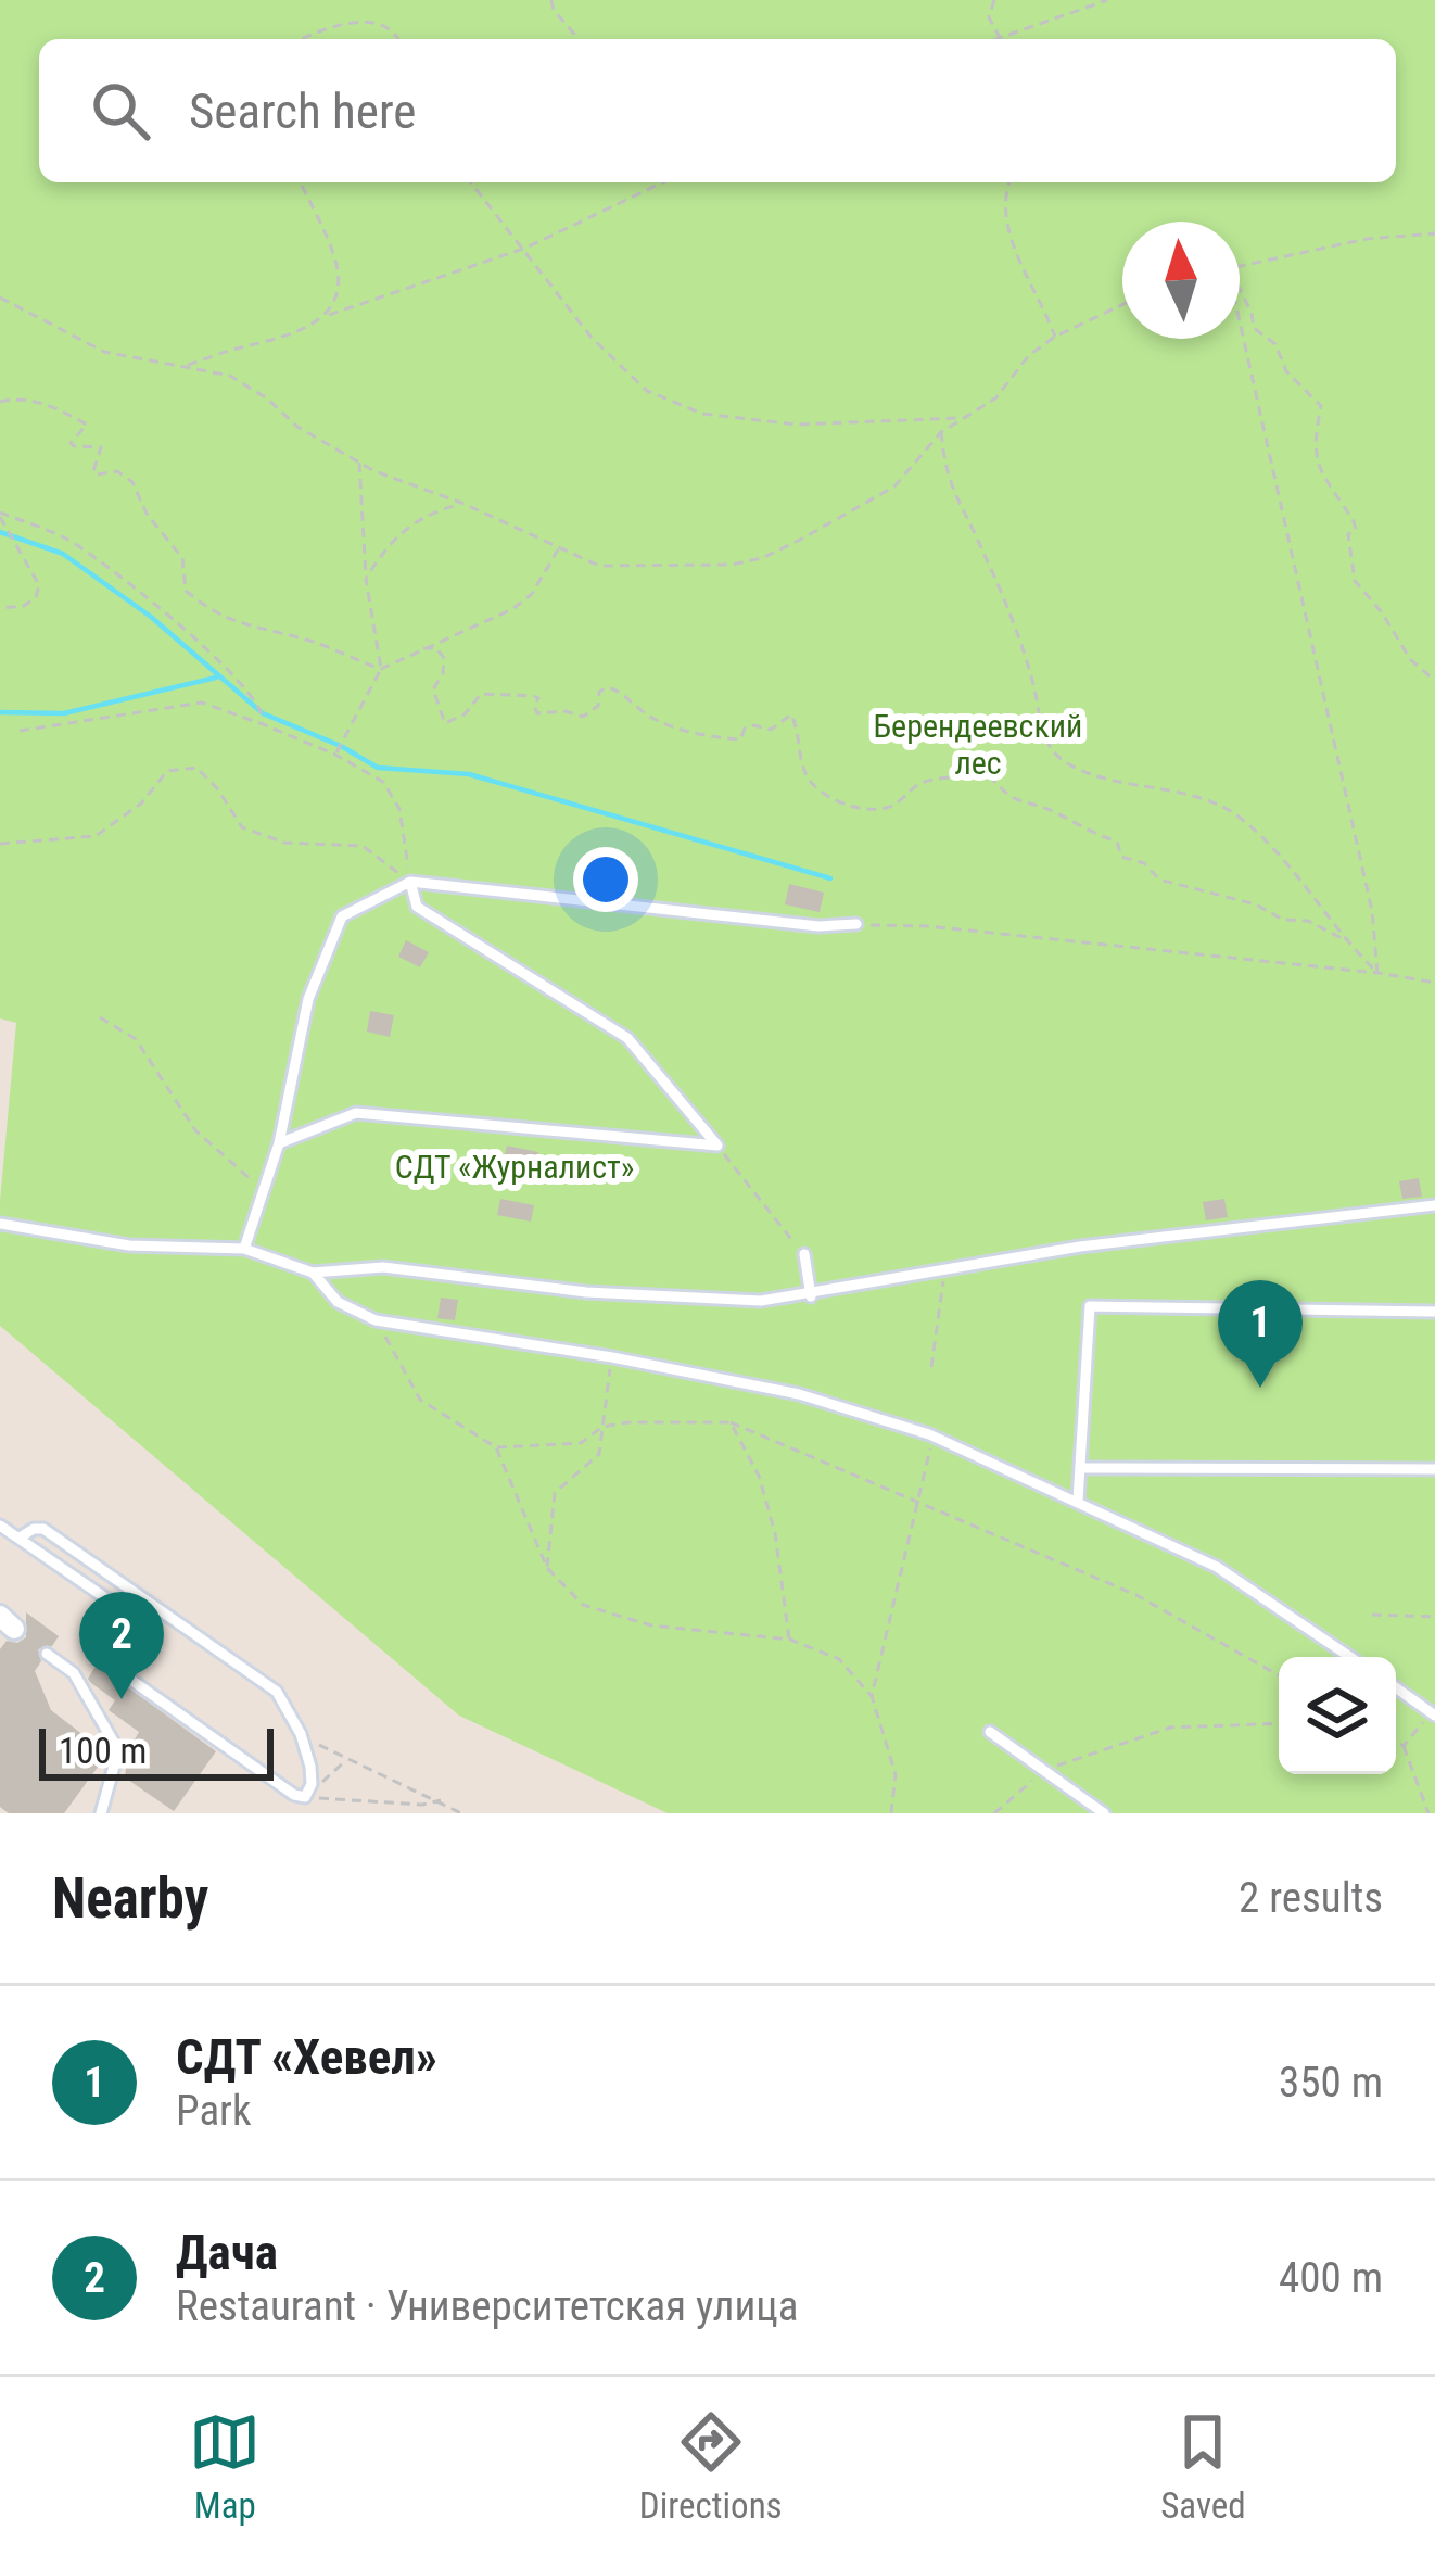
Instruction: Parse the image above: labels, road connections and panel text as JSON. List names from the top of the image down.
{
  "parks": ["Берендеевский лес", "СДТ «Журналист»"],
  "scale_bar": "100 m",
  "north": "top",
  "page": {
    "search": "Search here",
    "pins": ["1", "2"],
    "scale": "100 m",
    "heading": ["Nearby", "2 results"],
    "list": [
      {
        "mark": "1",
        "name": "СДТ «Хевел»",
        "note": "Park",
        "value": "350 m"
      },
      {
        "mark": "2",
        "name": "Дача",
        "note": "Restaurant · Университетская улица",
        "value": "400 m"
      }
    ],
    "nav": ["Map", "Directions", "Saved"]
  }
}
